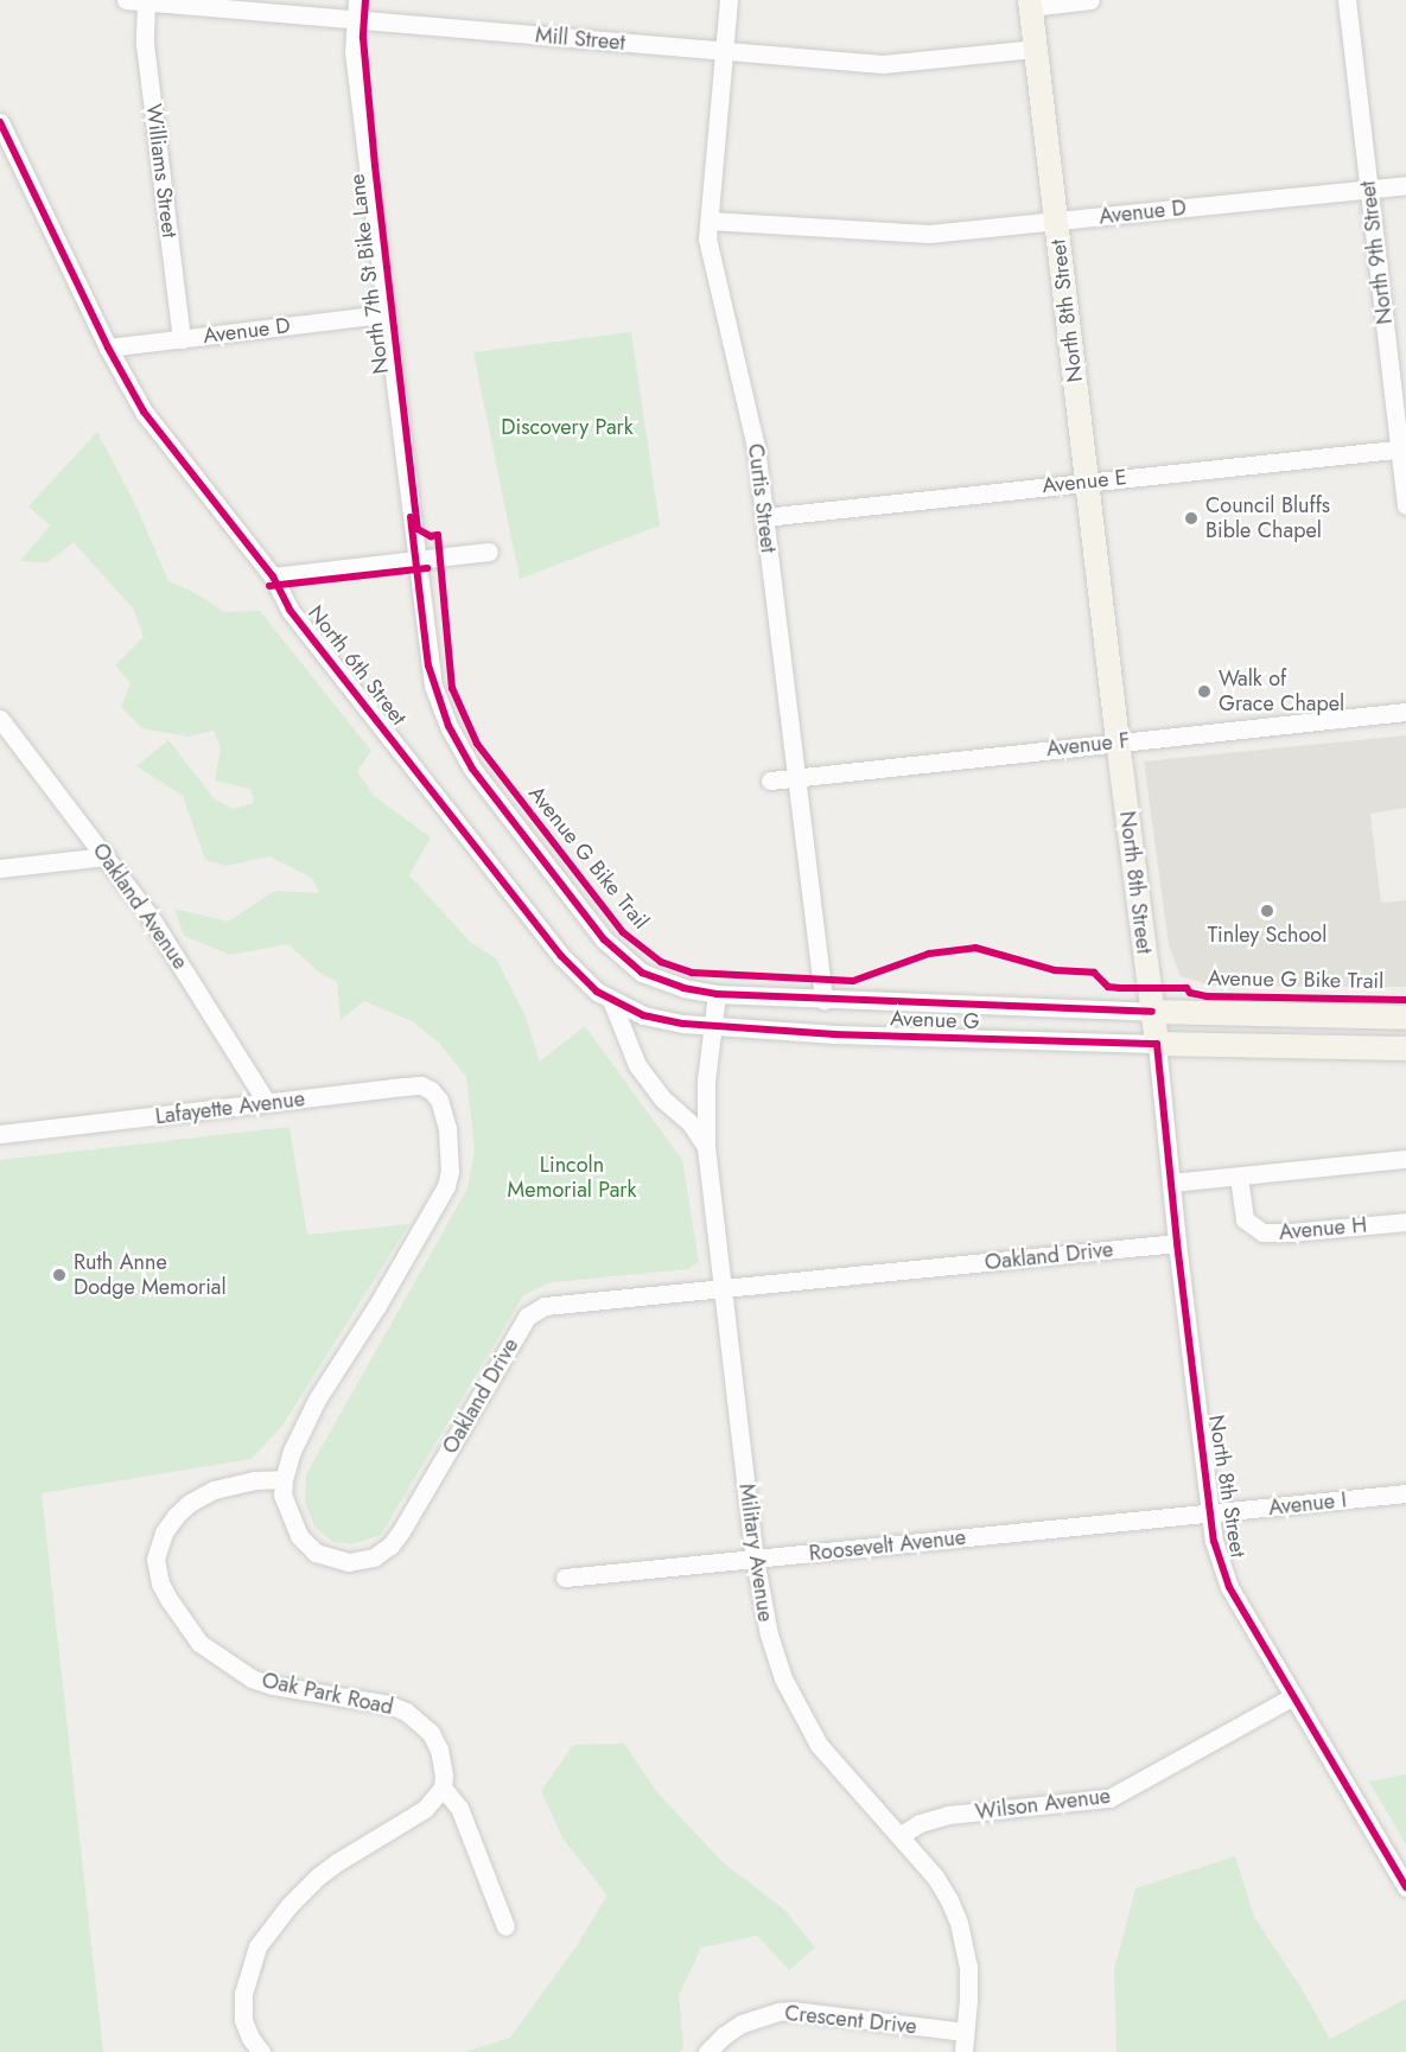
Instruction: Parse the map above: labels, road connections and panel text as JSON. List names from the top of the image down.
{
  "streets": {
    "main road": ["North 8th Street", "Avenue G"],
    "street": [
      "Mill Street",
      "Williams Street",
      "Avenue D",
      "North 9th Street",
      "Avenue E",
      "Curtis Street",
      "North 6th Street",
      "Avenue F",
      "Oakland Avenue",
      "Lafayette Avenue",
      "Avenue H",
      "Oakland Drive",
      "Avenue I",
      "Roosevelt Avenue",
      "Military Avenue",
      "Oak Park Road",
      "Wilson Avenue",
      "Crescent Drive"
    ],
    "cycle path": ["North 7th St Bike Lane"]
  },
  "crossings": [
    ["Mill Street", "Williams Street"],
    ["Mill Street", "North 8th Street"],
    ["Mill Street", "Curtis Street"],
    ["Mill Street", "Avenue G"],
    ["Williams Street", "Avenue D"],
    ["Avenue D", "North 9th Street"],
    ["Avenue D", "North 8th Street"],
    ["Avenue D", "Curtis Street"],
    ["Avenue D", "North 6th Street"],
    ["Avenue D", "Avenue G"],
    ["North 9th Street", "Avenue E"],
    ["North 8th Street", "Avenue E"],
    ["North 8th Street", "Avenue F"],
    ["North 8th Street", "Avenue G"],
    ["North 8th Street", "Oakland Drive"],
    ["North 8th Street", "Avenue I"],
    ["North 8th Street", "Roosevelt Avenue"],
    ["North 8th Street", "Wilson Avenue"],
    ["Avenue E", "Curtis Street"],
    ["Curtis Street", "Avenue F"],
    ["Curtis Street", "Avenue G"],
    ["North 6th Street", "Avenue G"],
    ["North 6th Street", "Military Avenue"],
    ["Oakland Avenue", "Lafayette Avenue"],
    ["Avenue G", "Military Avenue"],
    ["Lafayette Avenue", "Oakland Drive"],
    ["Oakland Drive", "Military Avenue"],
    ["Oakland Drive", "Oak Park Road"],
    ["Avenue I", "Roosevelt Avenue"],
    ["Roosevelt Avenue", "Military Avenue"],
    ["Military Avenue", "Wilson Avenue"],
    ["Military Avenue", "Crescent Drive"]
  ],
  "parks": ["Discovery Park", "Lincoln Memorial Park"],
  "places": [
    "Council Bluffs Bible Chapel",
    "Walk of Grace Chapel",
    "Tinley School",
    "Ruth Anne Dodge Memorial"
  ]
}
